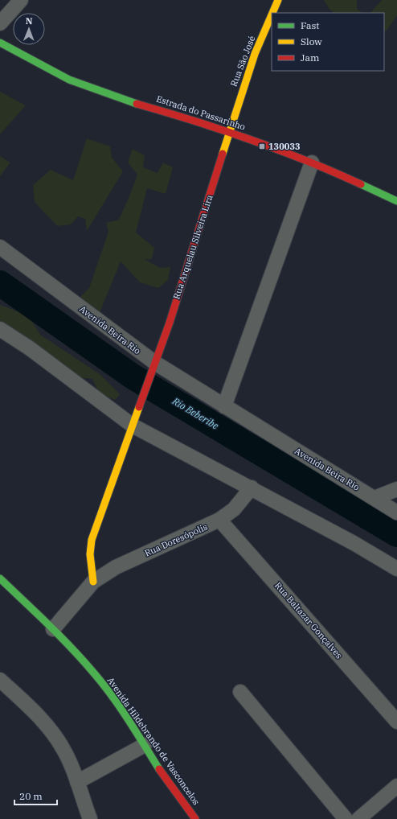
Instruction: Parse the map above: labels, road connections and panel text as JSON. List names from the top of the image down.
{
  "streets": {
    "street": [
      "Rua São José",
      "Estrada do Passarinho",
      "Rua Arquelau Silveira Lira",
      "Avenida Beira Rio",
      "Rua Doresópolis",
      "Rua Baltazar Gonçalves",
      "Avenida Hildebrando de Vasconcelos"
    ]
  },
  "crossings": [
    ["Rua São José", "Estrada do Passarinho"],
    ["Rua São José", "Rua Arquelau Silveira Lira"],
    ["Estrada do Passarinho", "Rua Arquelau Silveira Lira"],
    ["Rua Arquelau Silveira Lira", "Avenida Beira Rio"],
    ["Rua Arquelau Silveira Lira", "Rua Doresópolis"],
    ["Rua Doresópolis", "Rua Baltazar Gonçalves"]
  ],
  "water": ["Rio Beberibe"],
  "places": {
    "transit": ["130033"]
  },
  "legend": ["Fast", "Slow", "Jam"],
  "scale_bar": "20 m",
  "north": "top"
}
